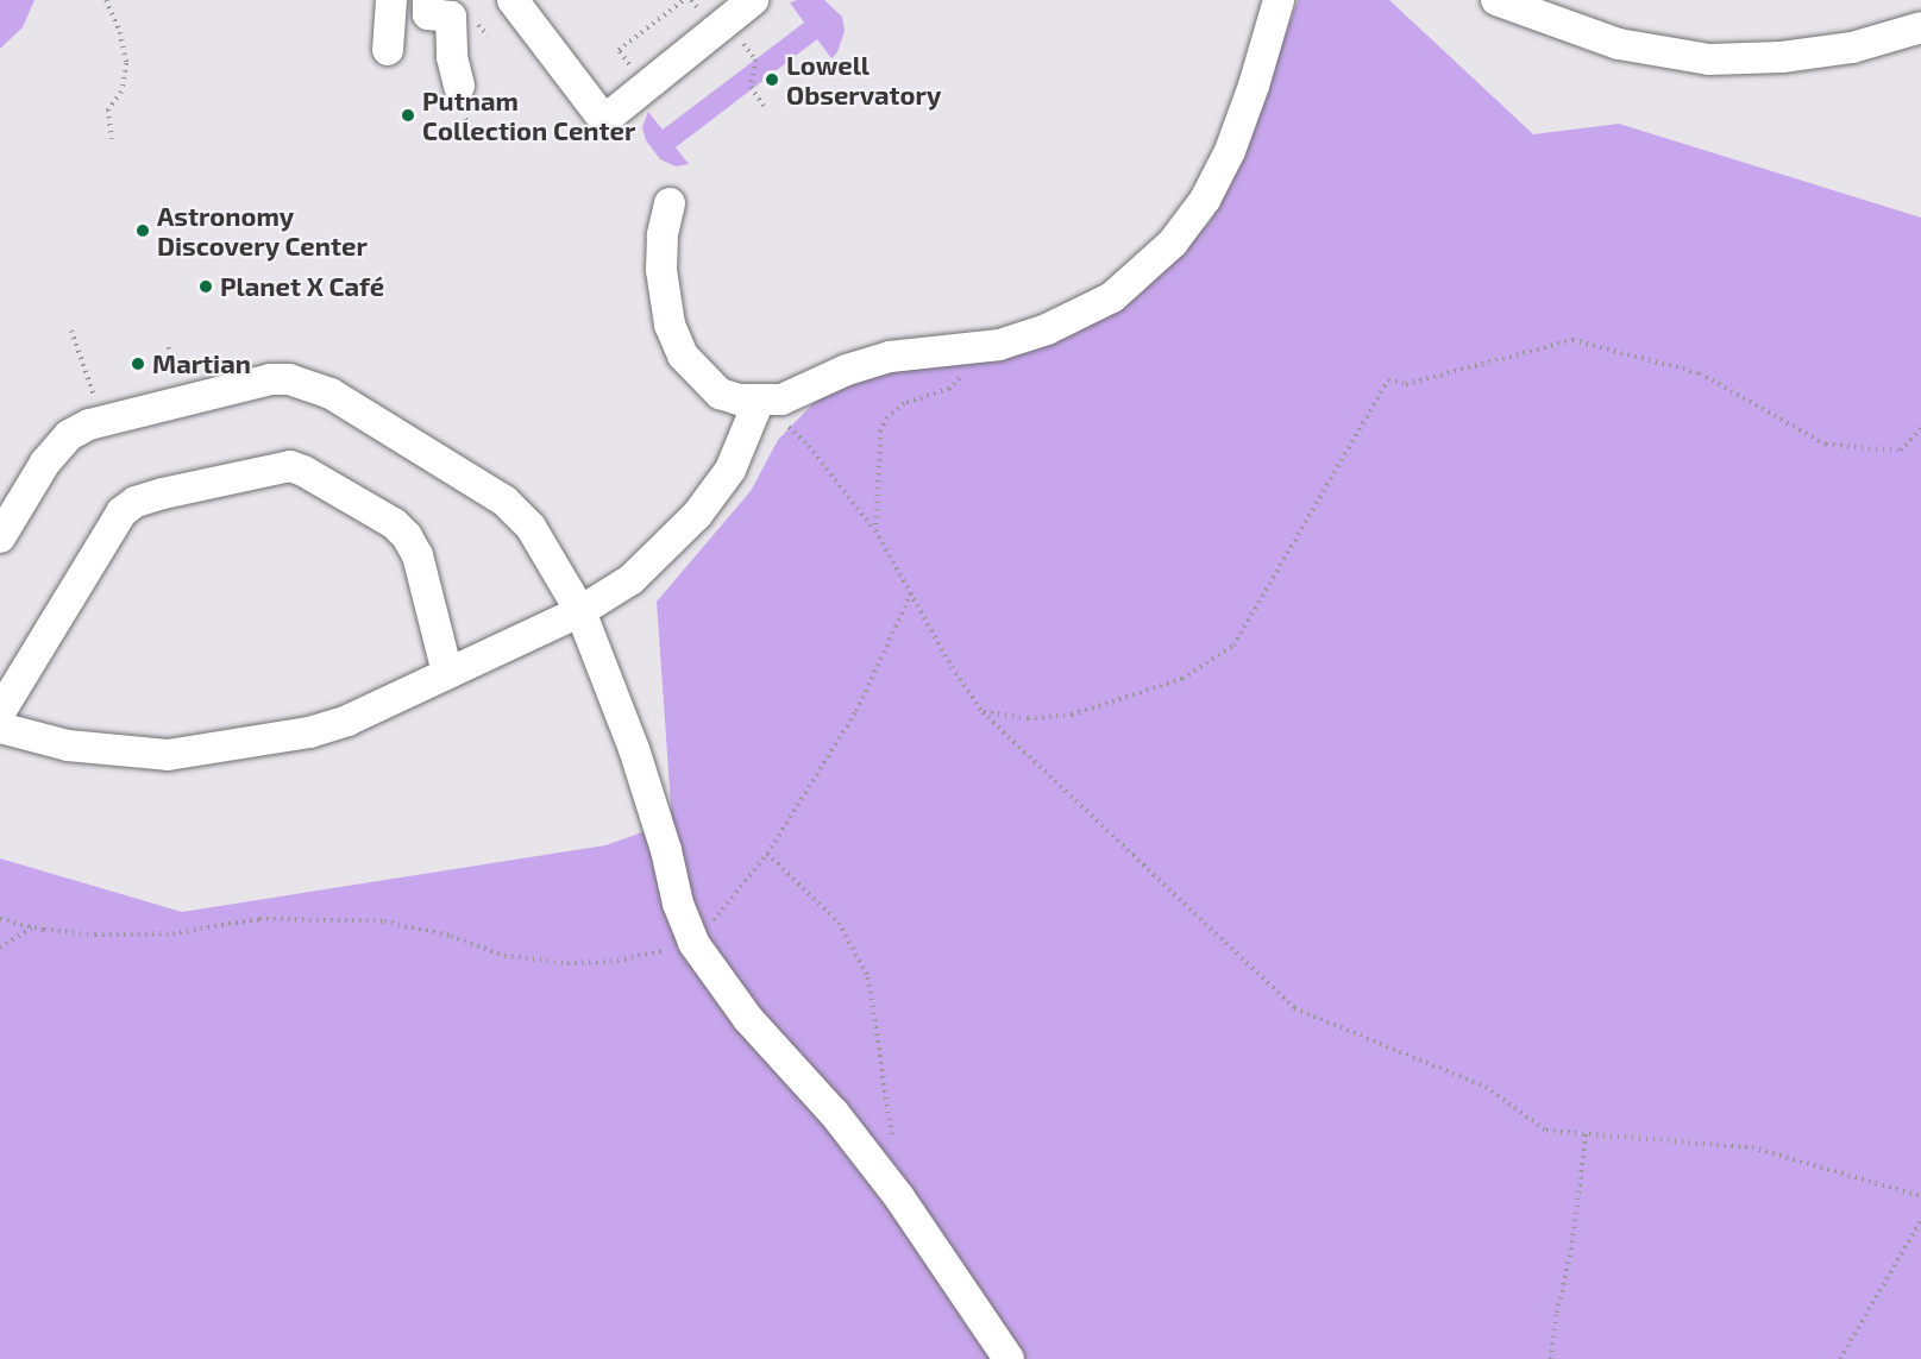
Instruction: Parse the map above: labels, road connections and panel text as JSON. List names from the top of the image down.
{
  "places": [
    "Lowell Observatory",
    "Putnam Collection Center",
    "Astronomy Discovery Center",
    "Planet X Café",
    "Martian"
  ]
}
